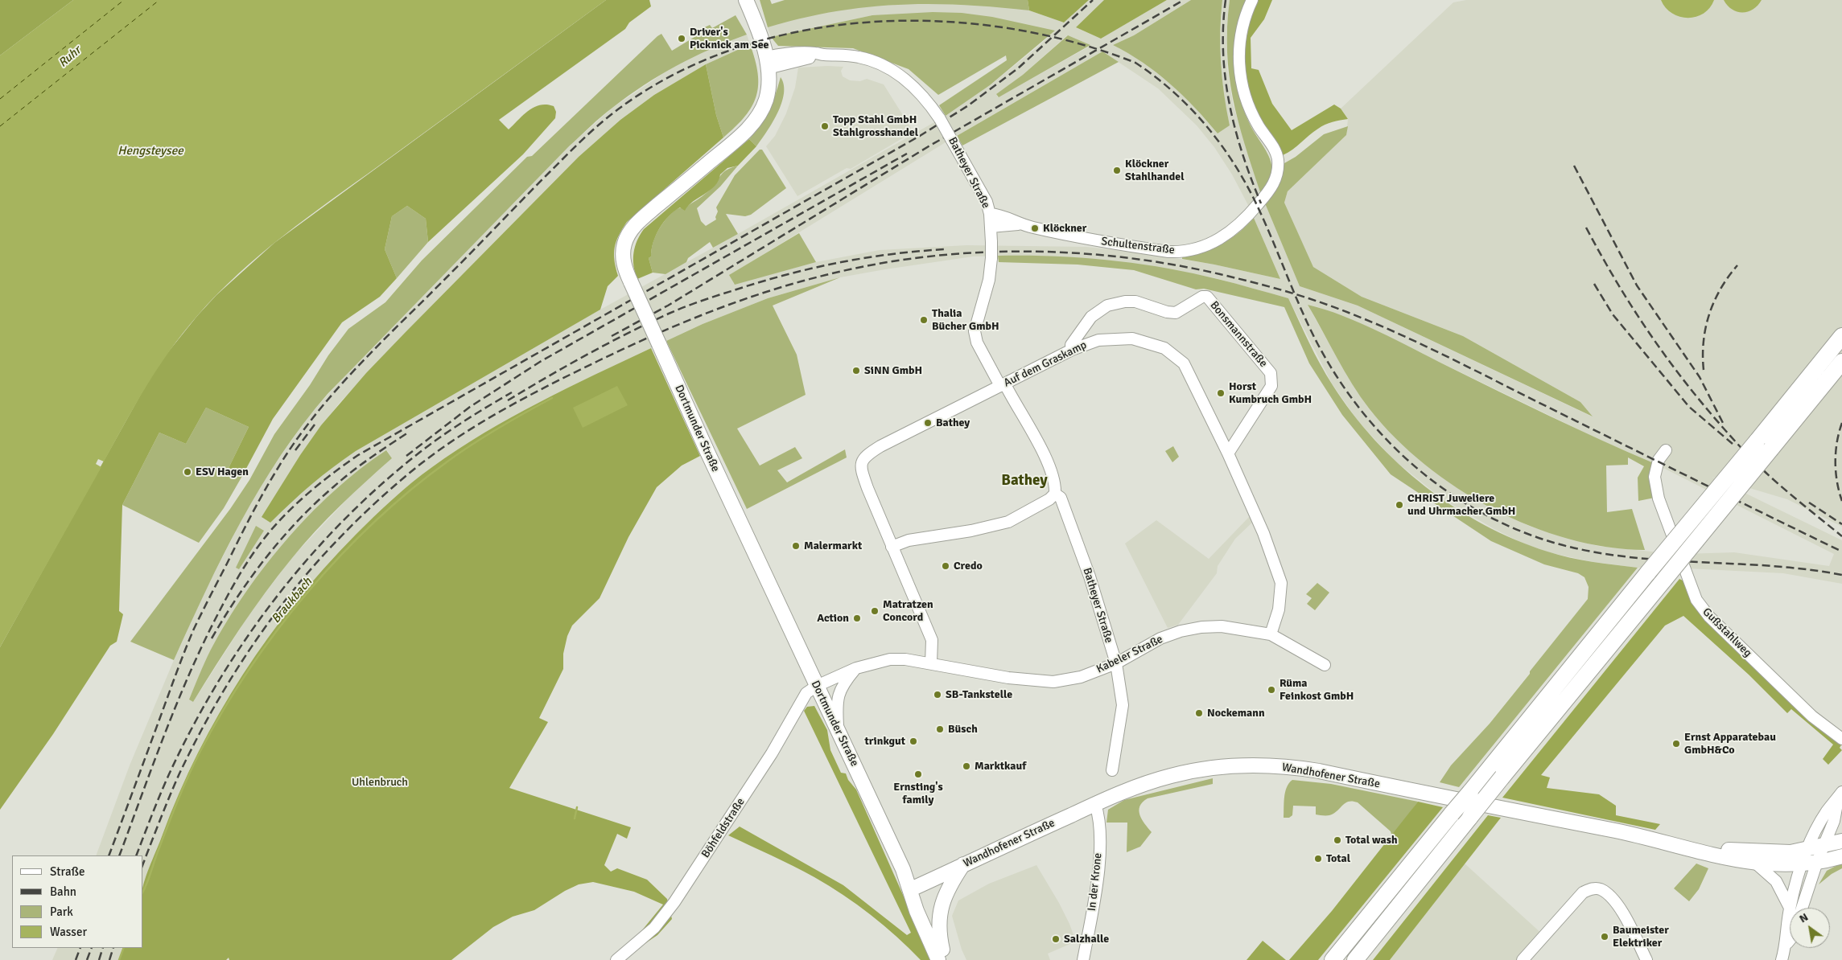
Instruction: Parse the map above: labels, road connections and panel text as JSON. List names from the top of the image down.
{
  "streets": {
    "main road": ["Dortmunder Straße", "Wandhofener Straße"],
    "street": [
      "Batheyer Straße",
      "Schultenstraße",
      "Bonsmannstraße",
      "Auf dem Graskamp",
      "Gußstahlweg",
      "Kabeler Straße",
      "Böhfeldstraße",
      "In der Krone"
    ]
  },
  "crossings": [
    ["Batheyer Straße", "Schultenstraße"],
    ["Batheyer Straße", "Auf dem Graskamp"],
    ["Batheyer Straße", "Dortmunder Straße"],
    ["Batheyer Straße", "Kabeler Straße"],
    ["Bonsmannstraße", "Auf dem Graskamp"],
    ["Auf dem Graskamp", "Kabeler Straße"],
    ["Dortmunder Straße", "Kabeler Straße"],
    ["Dortmunder Straße", "Wandhofener Straße"],
    ["Dortmunder Straße", "Böhfeldstraße"],
    ["Kabeler Straße", "Böhfeldstraße"],
    ["Wandhofener Straße", "In der Krone"]
  ],
  "districts": ["Bathey"],
  "water": ["Ruhr", "Hengsteysee", "Braukbach"],
  "parks": ["Uhlenbruch"],
  "places": [
    "Driver's Picknick am See",
    "Topp Stahl GmbH Stahlgrosshandel",
    "Klöckner Stahlhandel",
    "Klöckner",
    "Thalia Bücher GmbH",
    "SiNN GmbH",
    "Horst Kumbruch GmbH",
    "Bathey",
    "ESV Hagen",
    "CHRIST Juweliere und Uhrmacher GmbH",
    "Malermarkt",
    "Credo",
    "Matratzen Concord",
    "Action",
    "Rüma Feinkost GmbH",
    "SB-Tankstelle",
    "Nockemann",
    "Büsch",
    "trinkgut",
    "Ernst Apparatebau GmbH&Co",
    "Marktkauf",
    "Ernsting's family",
    "Total wash",
    "Total",
    "Baumeister Elektriker",
    "Salzhalle"
  ],
  "legend": [
    "Straße",
    "Bahn",
    "Park",
    "Wasser"
  ],
  "north": "top left"
}
